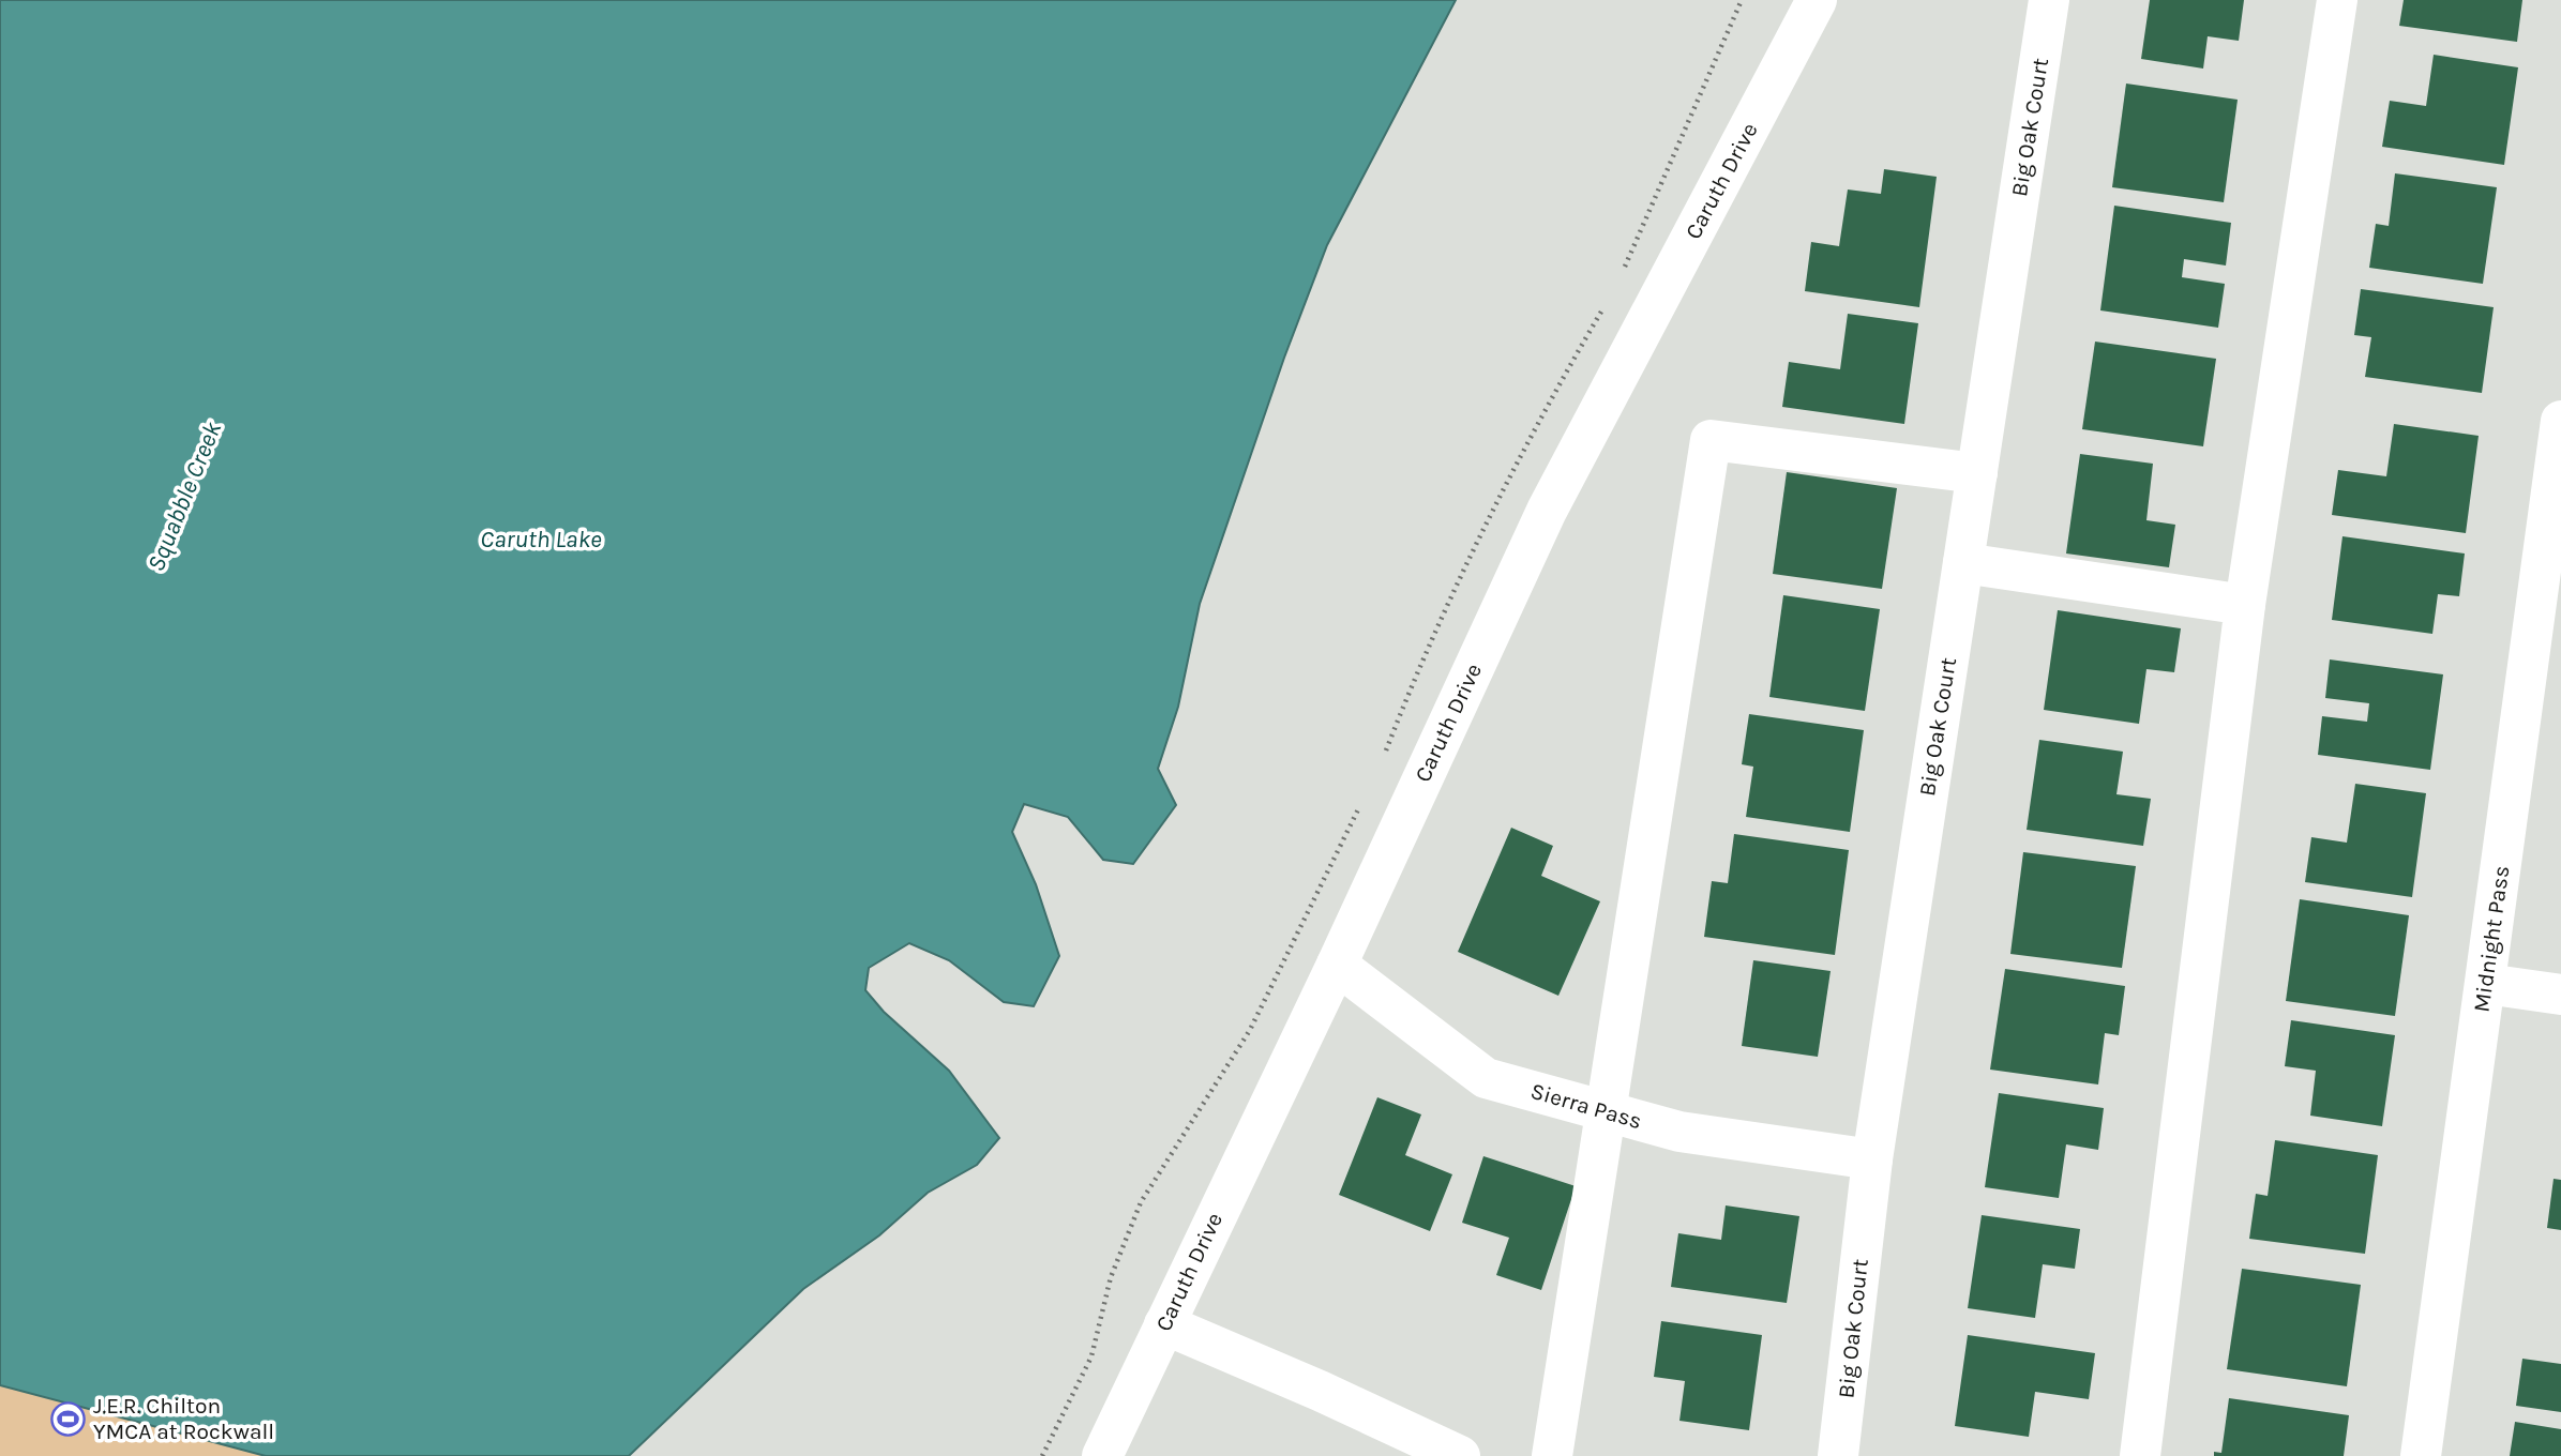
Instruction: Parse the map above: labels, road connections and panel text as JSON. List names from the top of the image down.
{
  "streets": {
    "street": [
      "Big Oak Court",
      "Caruth Drive",
      "Midnight Pass",
      "Sierra Pass"
    ]
  },
  "crossings": [
    ["Big Oak Court", "Sierra Pass"],
    ["Caruth Drive", "Sierra Pass"]
  ],
  "water": ["Squabble Creek", "Caruth Lake"],
  "places": {
    "sports": ["J.E.R. Chilton YMCA at Rockwall"]
  }
}
